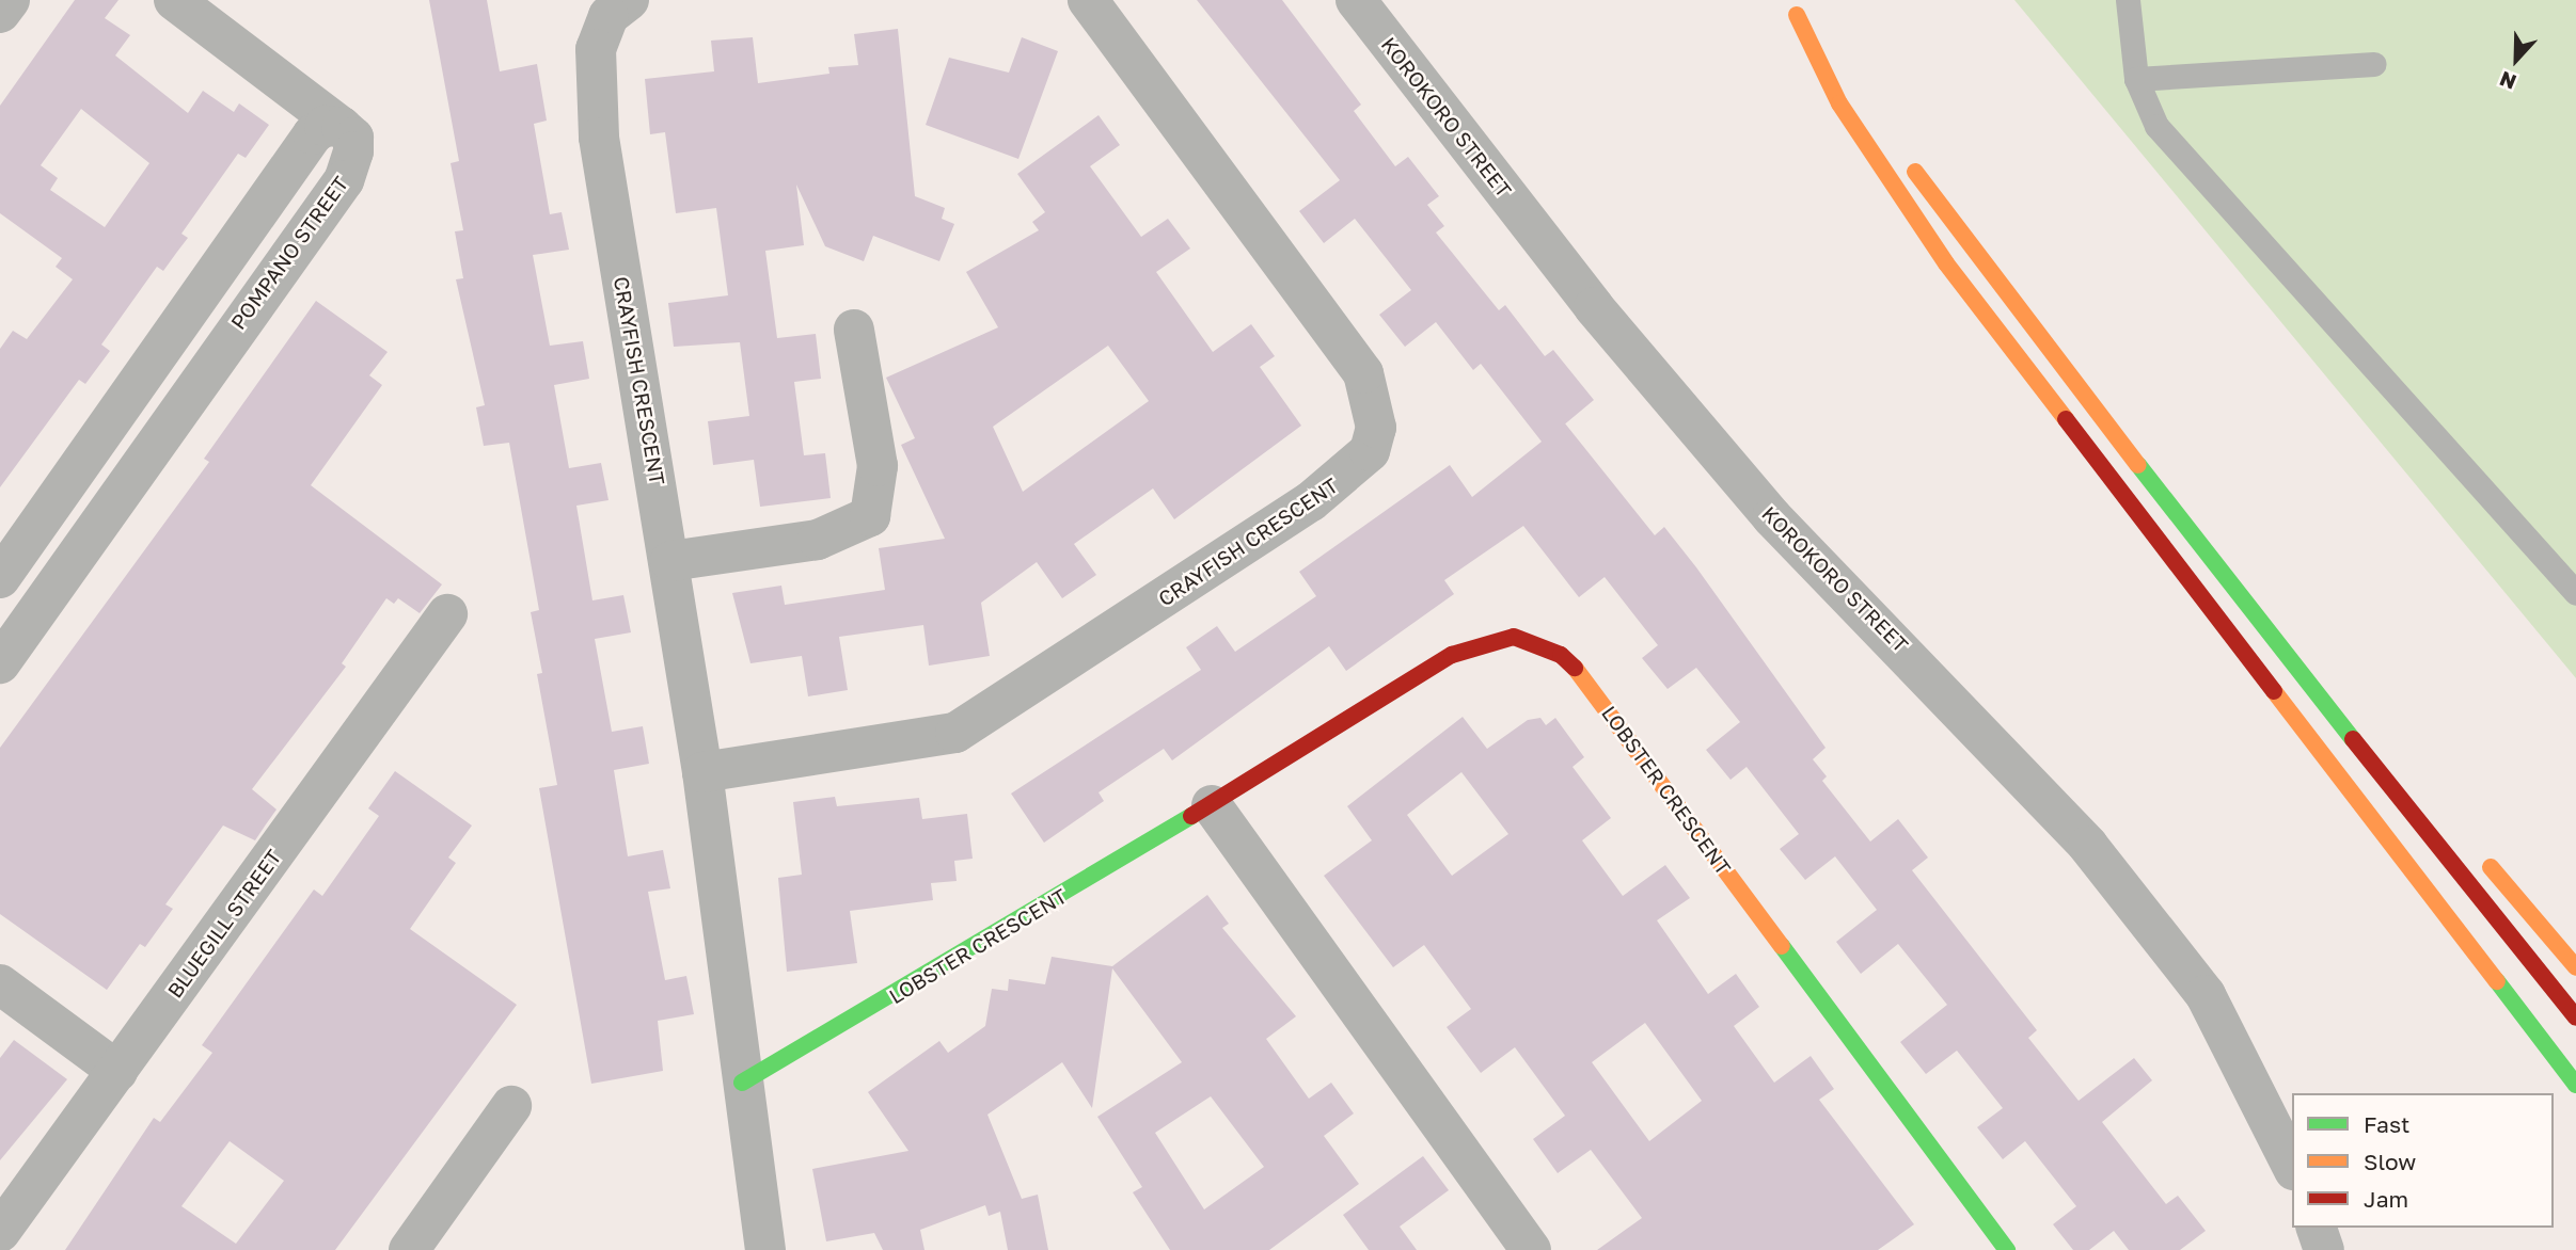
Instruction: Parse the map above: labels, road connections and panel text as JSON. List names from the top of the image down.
{
  "streets": {
    "main road": ["LOBSTER CRESCENT"],
    "street": [
      "KOROKORO STREET",
      "POMPANO STREET",
      "CRAYFISH CRESCENT",
      "BLUEGILL STREET"
    ]
  },
  "crossings": [
    ["CRAYFISH CRESCENT", "LOBSTER CRESCENT"]
  ],
  "legend": ["Fast", "Slow", "Jam"],
  "north": "bottom"
}
